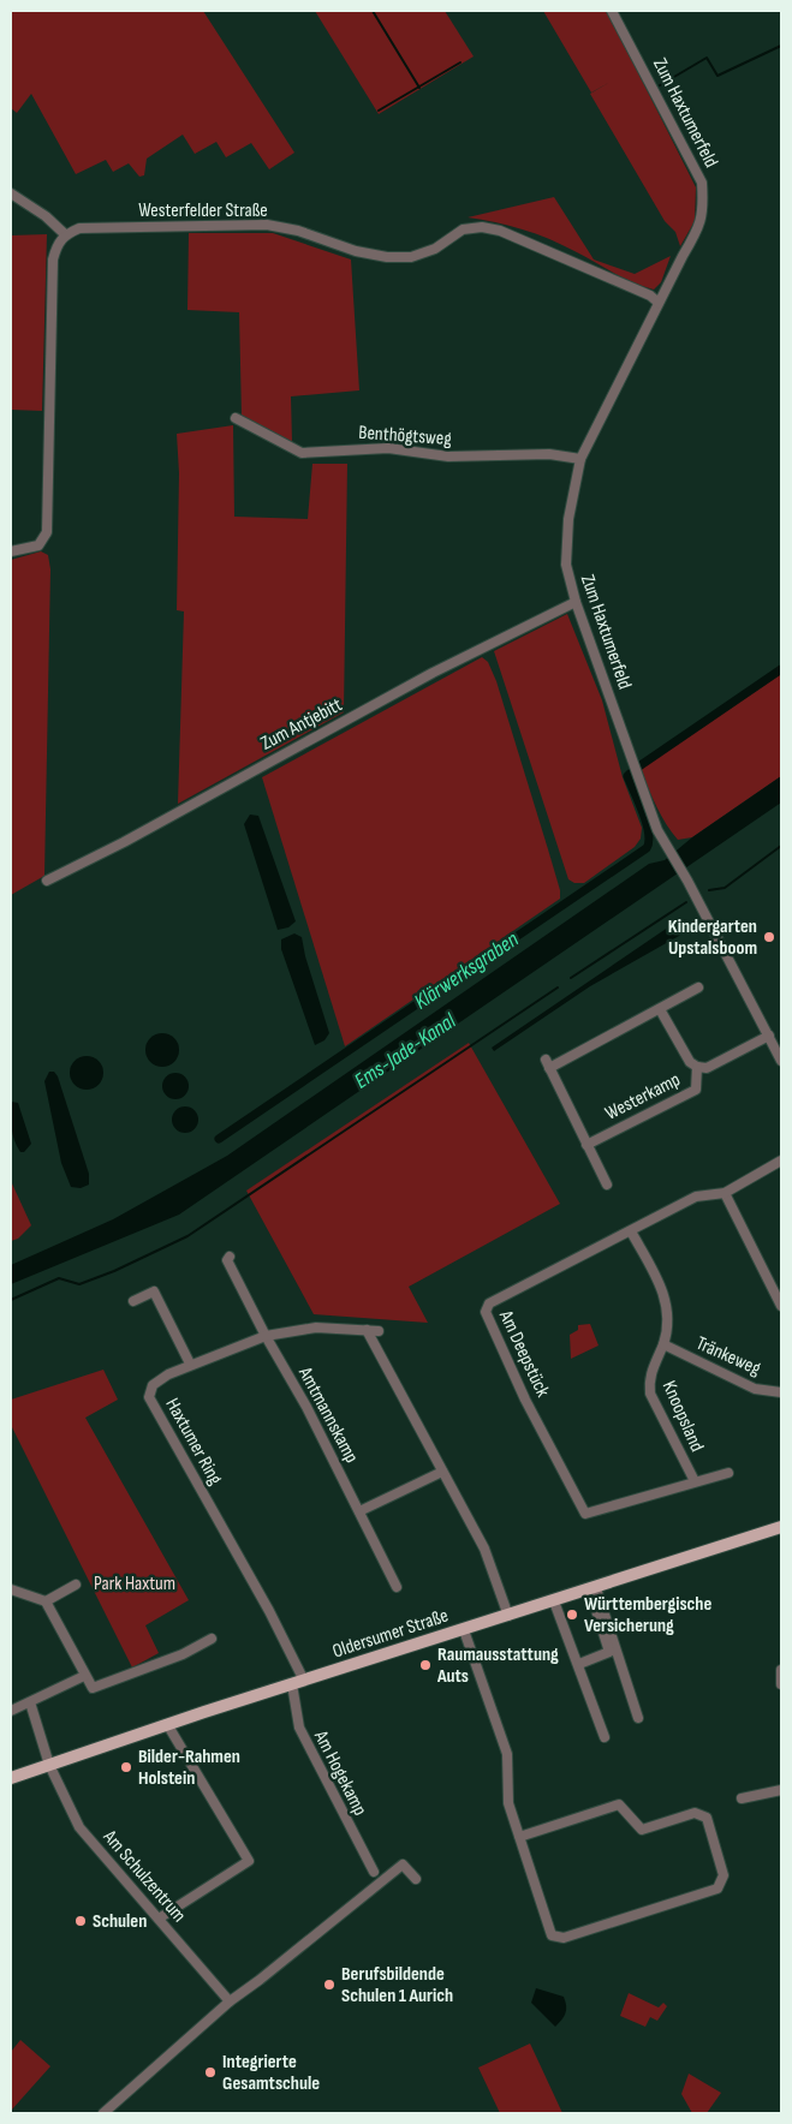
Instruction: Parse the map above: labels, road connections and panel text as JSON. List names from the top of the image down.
{
  "streets": {
    "main road": ["Oldersumer Straße"],
    "street": [
      "Zum Haxtumerfeld",
      "Westerfelder Straße",
      "Benthögtsweg",
      "Zum Antjebitt",
      "Westerkamp",
      "Am Deepstück",
      "Tränkeweg",
      "Amtmannskamp",
      "Knoopsland",
      "Haxtumer Ring",
      "Am Hogekamp",
      "Am Schulzentrum"
    ]
  },
  "crossings": [
    ["Zum Haxtumerfeld", "Westerfelder Straße"],
    ["Zum Haxtumerfeld", "Benthögtsweg"],
    ["Zum Haxtumerfeld", "Zum Antjebitt"],
    ["Zum Haxtumerfeld", "Westerkamp"],
    ["Am Deepstück", "Knoopsland"],
    ["Tränkeweg", "Knoopsland"],
    ["Amtmannskamp", "Haxtumer Ring"],
    ["Haxtumer Ring", "Oldersumer Straße"],
    ["Oldersumer Straße", "Am Hogekamp"],
    ["Oldersumer Straße", "Am Schulzentrum"]
  ],
  "water": ["Klärwerksgraben", "Ems-Jade-Kanal"],
  "parks": ["Park Haxtum"],
  "places": [
    "Kindergarten Upstalsboom",
    "Württembergische Versicherung",
    "Raumausstattung Auts",
    "Bilder-Rahmen Holstein",
    "Schulen",
    "Berufsbildende Schulen 1 Aurich",
    "Integrierte Gesamtschule"
  ]
}
